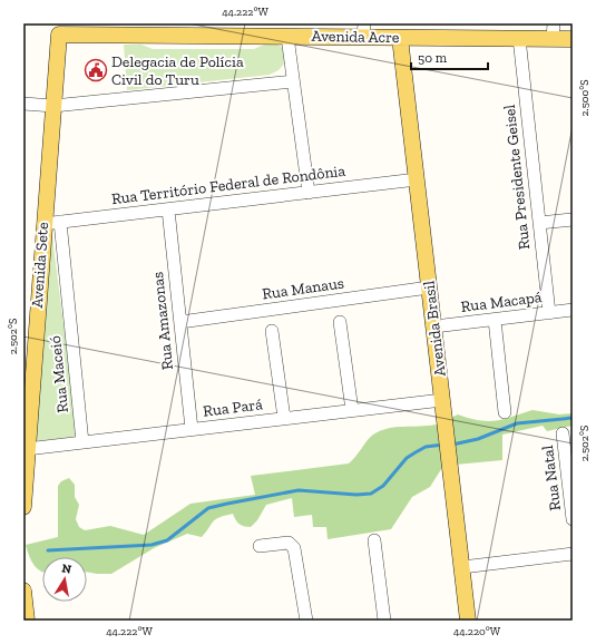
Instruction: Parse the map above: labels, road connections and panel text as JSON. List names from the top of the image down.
{
  "streets": {
    "main road": ["Avenida Acre", "Avenida Sete", "Avenida Brasil"],
    "street": [
      "Rua Presidente Geisel",
      "Rua Território Federal de Rondônia",
      "Rua Manaus",
      "Rua Macapá",
      "Rua Amazonas",
      "Rua Maceió",
      "Rua Pará",
      "Rua Natal"
    ]
  },
  "crossings": [
    ["Avenida Acre", "Rua Presidente Geisel"],
    ["Avenida Acre", "Avenida Sete"],
    ["Avenida Acre", "Avenida Brasil"],
    ["Rua Presidente Geisel", "Rua Macapá"],
    ["Rua Território Federal de Rondônia", "Avenida Sete"],
    ["Rua Território Federal de Rondônia", "Rua Amazonas"],
    ["Rua Território Federal de Rondônia", "Avenida Brasil"],
    ["Rua Território Federal de Rondônia", "Rua Maceió"],
    ["Avenida Sete", "Rua Pará"],
    ["Rua Manaus", "Rua Amazonas"],
    ["Rua Manaus", "Avenida Brasil"],
    ["Rua Macapá", "Avenida Brasil"],
    ["Rua Amazonas", "Rua Pará"],
    ["Avenida Brasil", "Rua Pará"],
    ["Rua Maceió", "Rua Pará"]
  ],
  "places": {
    "public building": ["Delegacia de Polícia Civil do Turu"]
  },
  "scale_bar": "50 m",
  "north": "top",
  "coordinates": [
    "44.222°W",
    "2.500°S",
    "2.502°S",
    "44.220°W"
  ]
}
